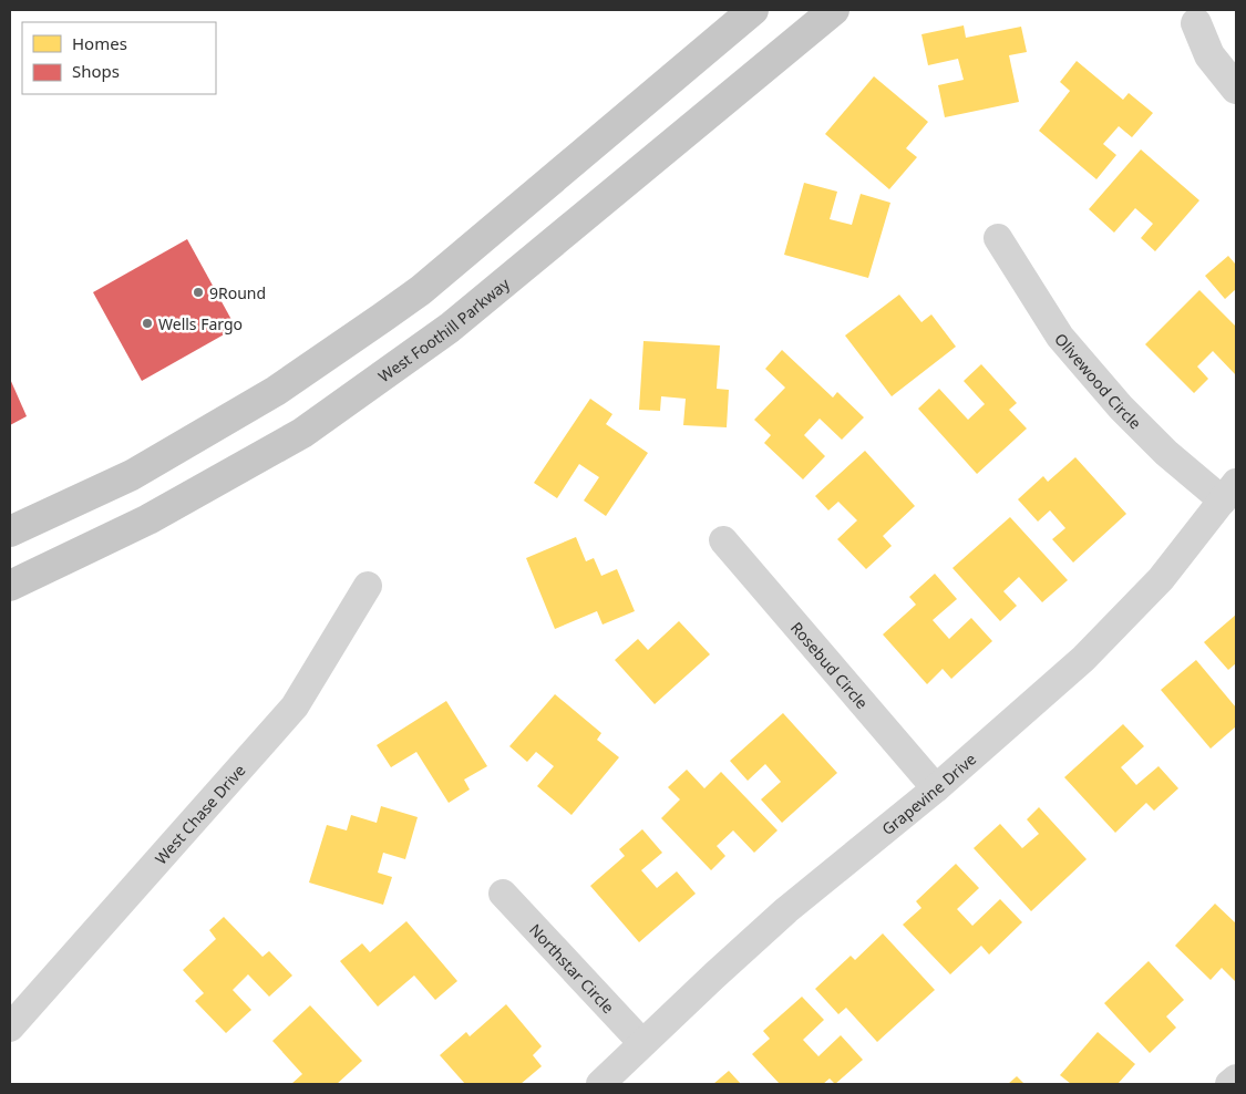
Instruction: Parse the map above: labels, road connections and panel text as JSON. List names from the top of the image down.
{
  "streets": {
    "main road": ["West Foothill Parkway"],
    "street": [
      "Olivewood Circle",
      "Rosebud Circle",
      "Grapevine Drive",
      "West Chase Drive",
      "Northstar Circle"
    ]
  },
  "crossings": [
    ["Olivewood Circle", "Grapevine Drive"],
    ["Rosebud Circle", "Grapevine Drive"],
    ["Grapevine Drive", "Northstar Circle"]
  ],
  "places": ["9Round", "Wells Fargo"],
  "legend": ["Homes", "Shops"]
}
